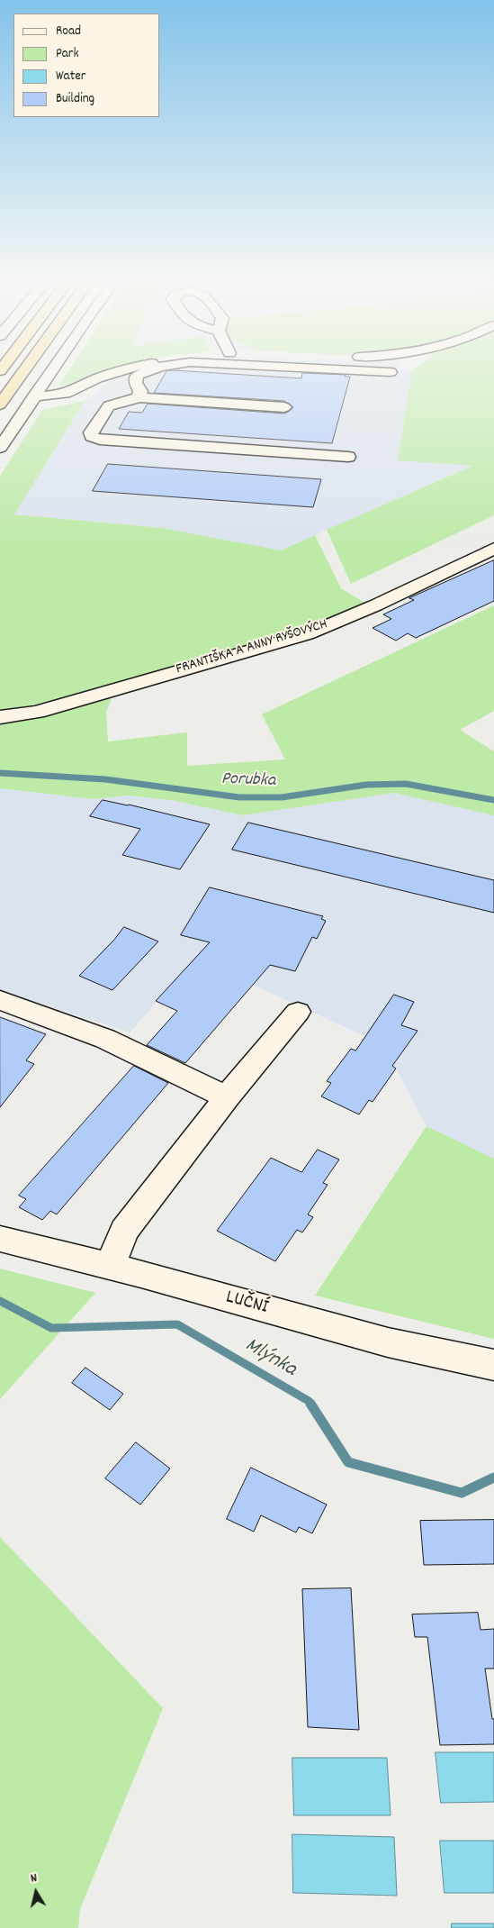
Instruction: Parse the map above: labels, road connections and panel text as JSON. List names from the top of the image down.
{
  "streets": {
    "street": ["FRANTIŠKA A ANNY RYŠOVÝCH", "LUČNÍ"]
  },
  "water": ["Porubka", "Mlýnka"],
  "legend": [
    "Road",
    "Park",
    "Water",
    "Building"
  ],
  "north": "top"
}
